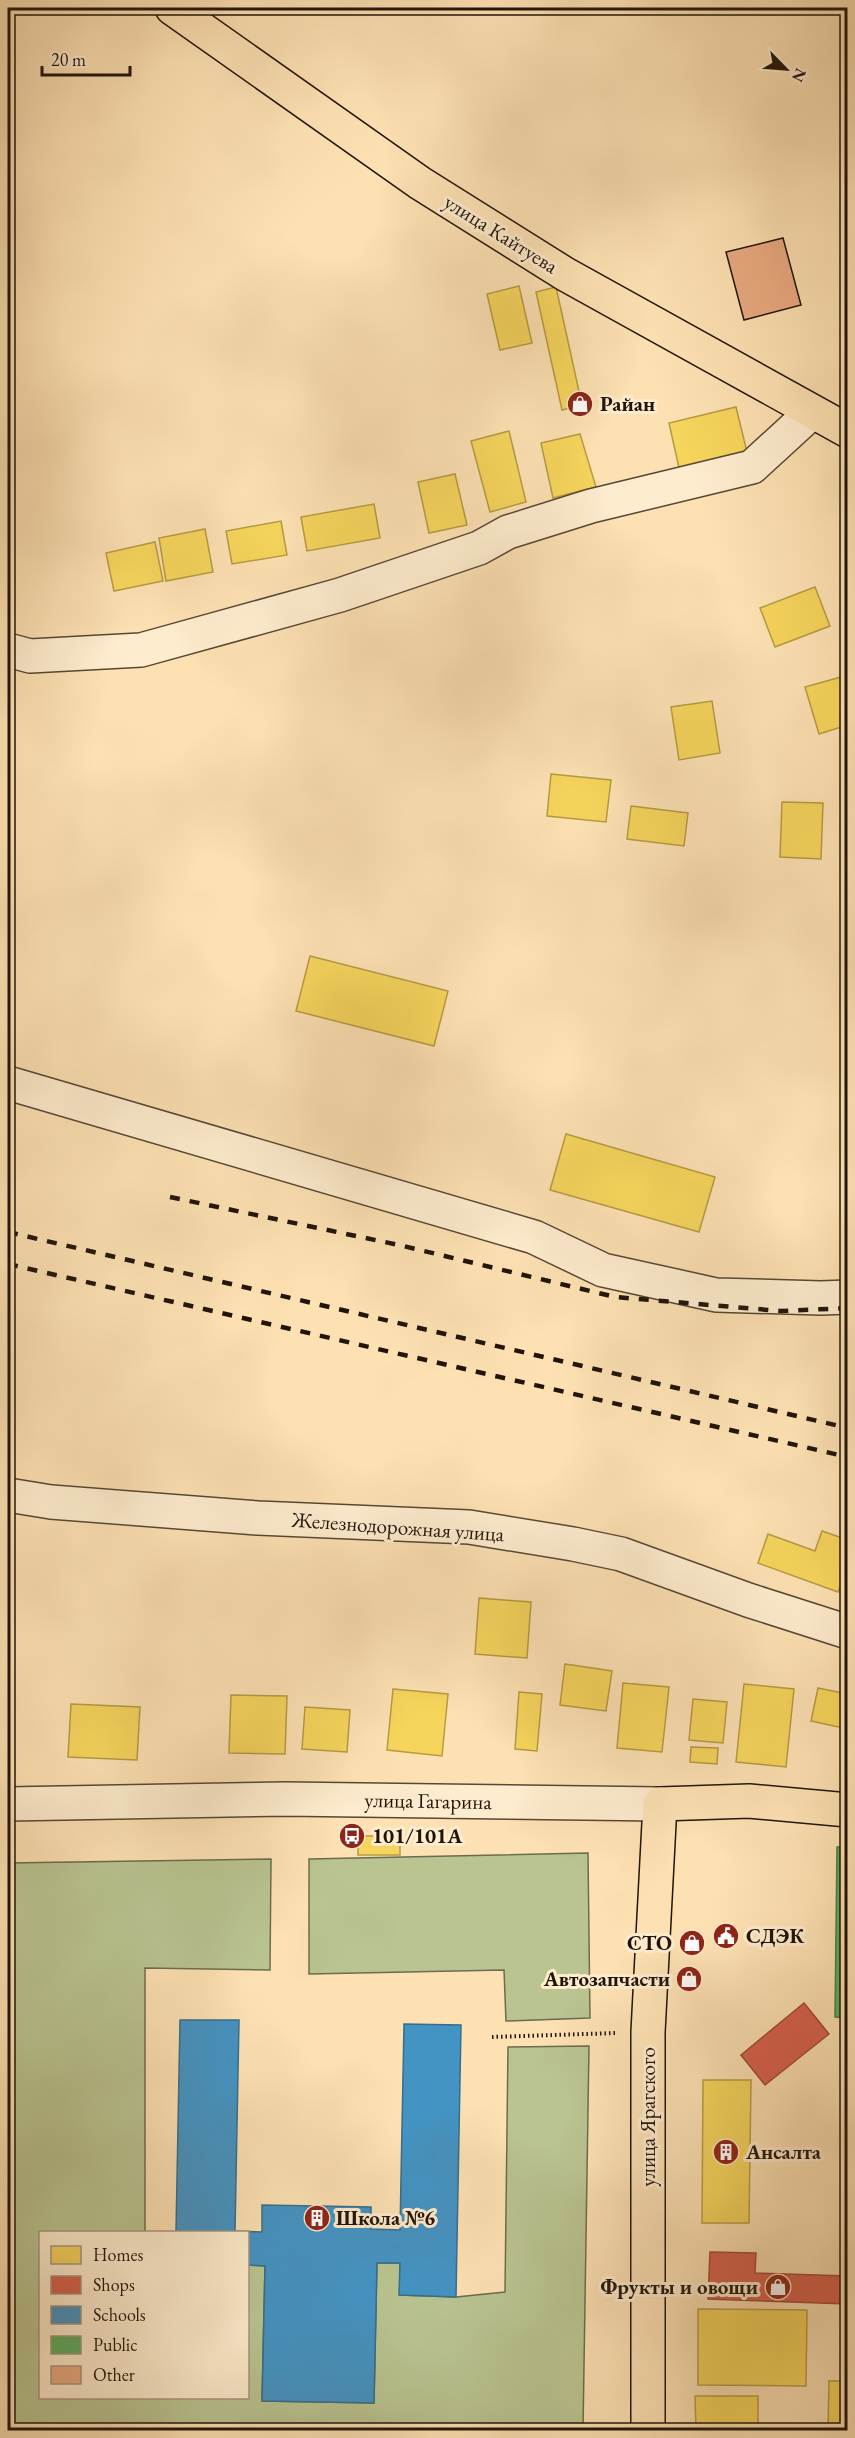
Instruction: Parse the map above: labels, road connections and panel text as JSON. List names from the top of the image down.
{
  "streets": {
    "main road": ["улица Кайтуева", "улица Гагарина", "улица Ярагского"],
    "street": ["Железнодорожная улица"]
  },
  "crossings": [
    ["улица Гагарина", "улица Ярагского"]
  ],
  "places": {
    "shop": [
      "Райан",
      "СТО",
      "Автозапчасти",
      "Фрукты и овощи"
    ],
    "bus stop": ["101/101А"],
    "public building": ["СДЭК"],
    "building": ["Ансалта", "Школа №6"]
  },
  "legend": [
    "Homes",
    "Shops",
    "Schools",
    "Public",
    "Other"
  ],
  "scale_bar": "20 m",
  "north": "bottom right"
}
